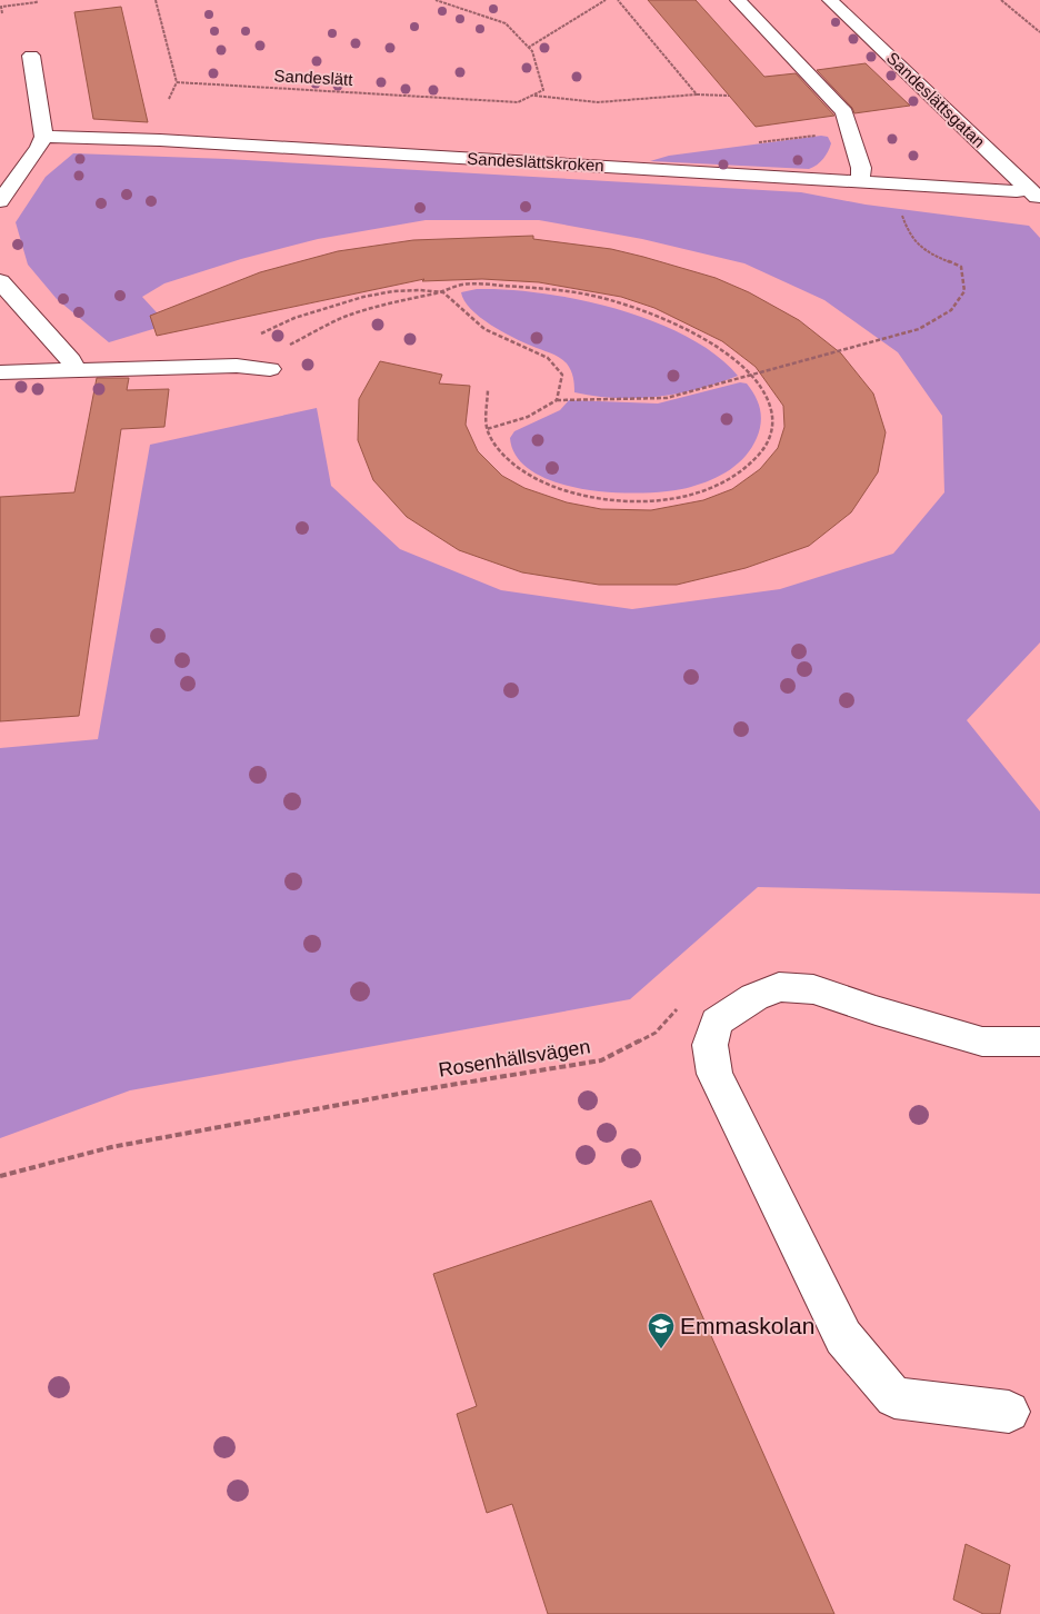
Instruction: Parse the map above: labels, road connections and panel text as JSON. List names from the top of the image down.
{
  "streets": {
    "street": ["Sandeslättsgatan", "Sandeslättskroken"],
    "path": ["Sandeslätt", "Rosenhällsvägen"]
  },
  "crossings": [
    ["Sandeslättsgatan", "Sandeslättskroken"]
  ],
  "places": {
    "school or university": ["Emmaskolan"]
  }
}
